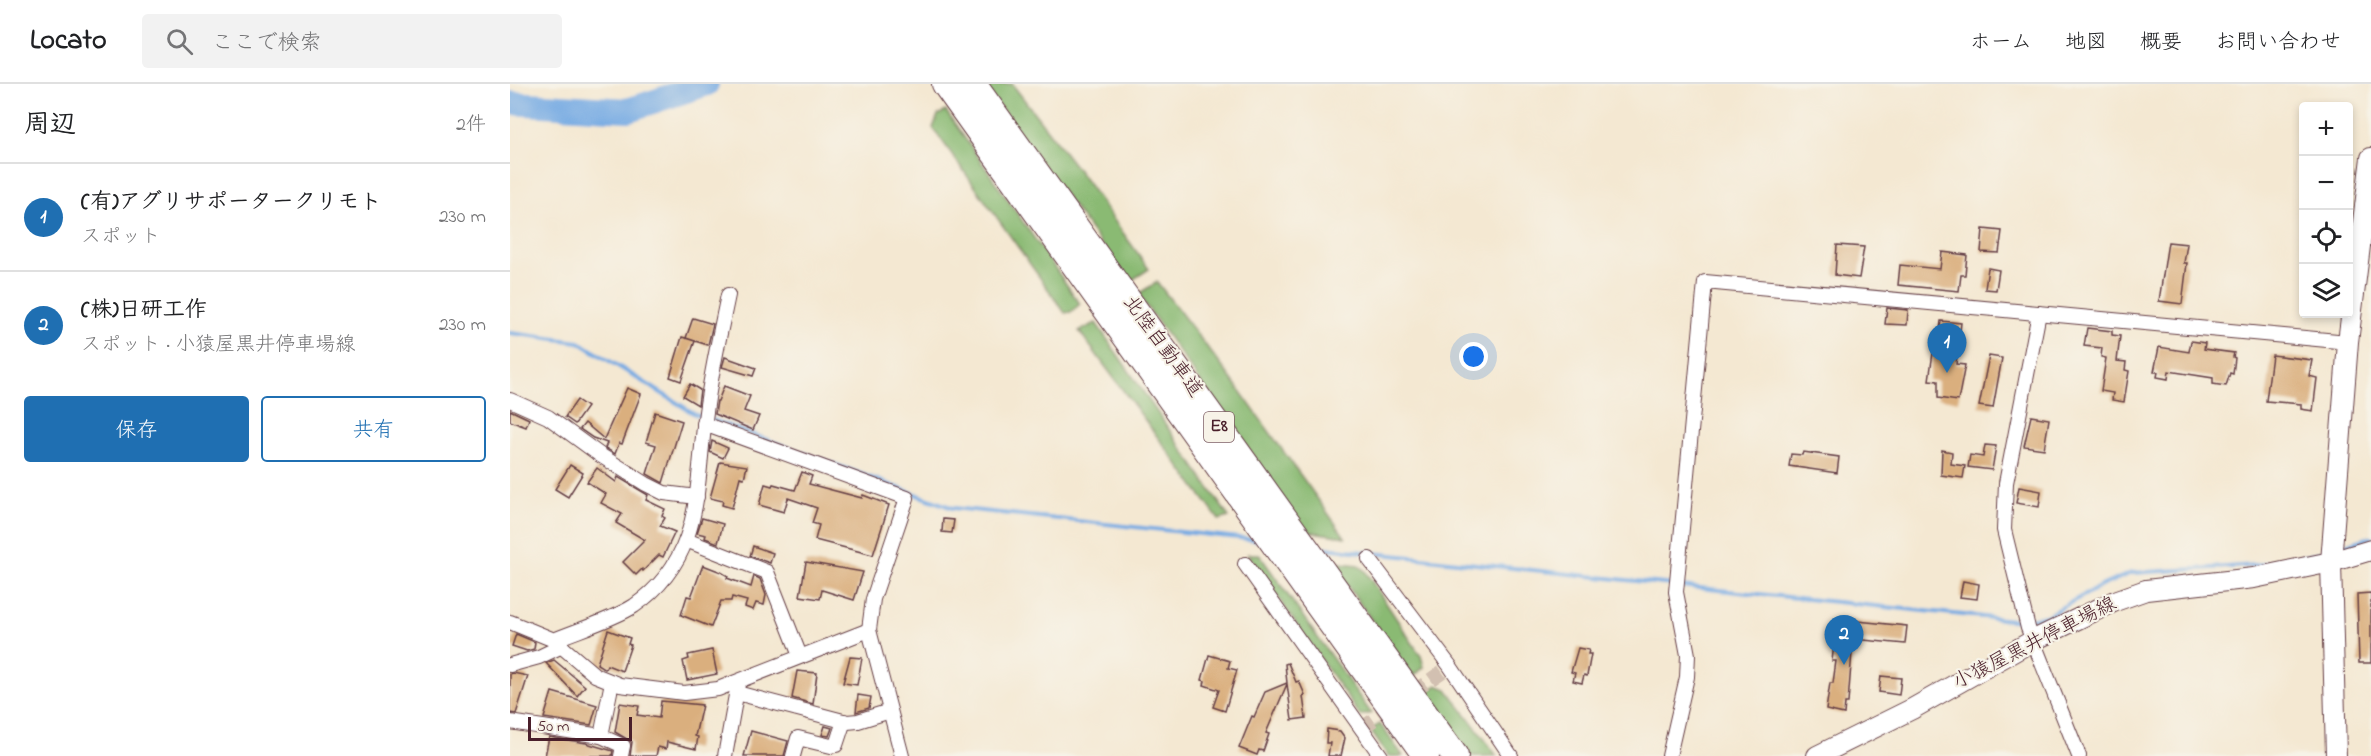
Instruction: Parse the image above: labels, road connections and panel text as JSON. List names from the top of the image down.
{
  "streets": {
    "highway": ["北陸自動車道", "E8"],
    "street": ["小猿屋黒井停車場線"]
  },
  "scale_bar": "50 m",
  "page": {
    "header": "Locato",
    "search": "ここで検索",
    "nav": [
      "ホーム",
      "地図",
      "概要",
      "お問い合わせ"
    ],
    "heading": ["周辺", "2件"],
    "map_buttons": ["+", "−"],
    "list": [
      {
        "mark": "1",
        "name": "(有)アグリサポータークリモト",
        "note": "スポット",
        "value": "230 m"
      },
      {
        "mark": "2",
        "name": "(株)日研工作",
        "note": "スポット · 小猿屋黒井停車場線",
        "value": "230 m"
      }
    ],
    "pins": ["1", "2"],
    "buttons": ["保存", "共有"],
    "scale": "50 m"
  }
}
